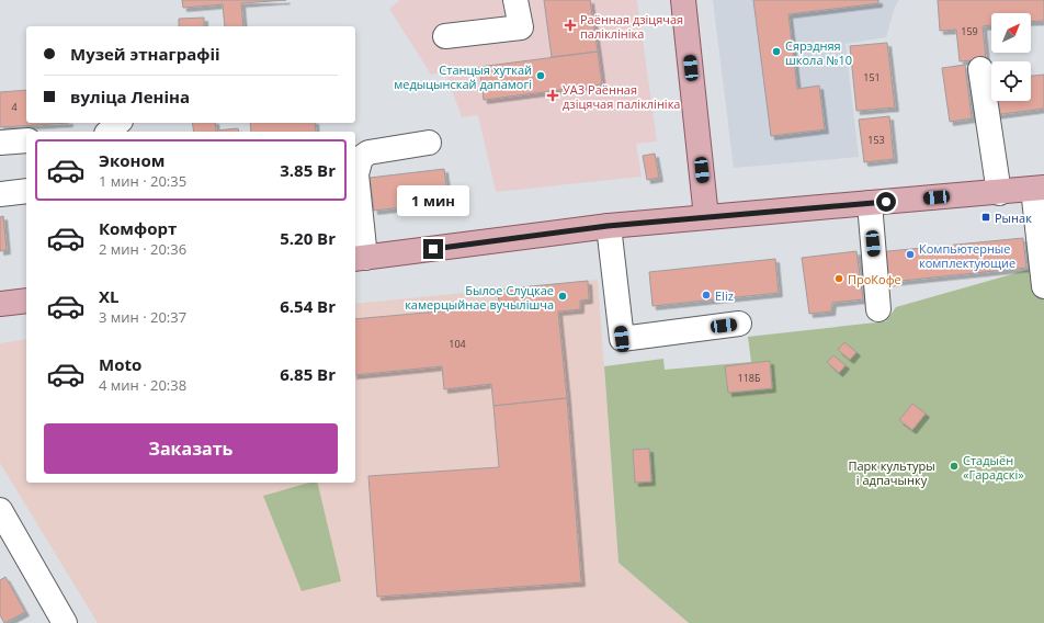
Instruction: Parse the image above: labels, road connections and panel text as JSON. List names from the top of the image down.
{
  "parks": ["Парк культуры і адпачынку"],
  "places": {
    "health": ["Раённая дзіцячая паліклініка", "УАЗ Раённая дзіцячая паліклініка"],
    "other": [
      "Сярэдняя школа №10",
      "Станцыя хуткай медыцынскай дапамогі",
      "Компьютерные комплектующие",
      "ПроКофе",
      "Eliz",
      "Былое Слуцкае камерцыйнае вучылішча",
      "Стадыён «Гарадскі»"
    ],
    "transit": ["Рынак"]
  },
  "house_numbers": [
    "159",
    "151",
    "4",
    "153",
    "104",
    "118Б"
  ],
  "north": "top right",
  "page": {
    "banner": ["Музей этнаграфіі", "вуліца Леніна"],
    "list": [
      {
        "name": "Эконом",
        "note": "1 мин · 20:35",
        "value": "3.85 Br"
      },
      {
        "name": "Комфорт",
        "note": "2 мин · 20:36",
        "value": "5.20 Br"
      },
      {
        "name": "XL",
        "note": "3 мин · 20:37",
        "value": "6.54 Br"
      },
      {
        "name": "Moto",
        "note": "4 мин · 20:38",
        "value": "6.85 Br"
      }
    ],
    "bubble": "1 мин",
    "buttons": "Заказать"
  }
}
